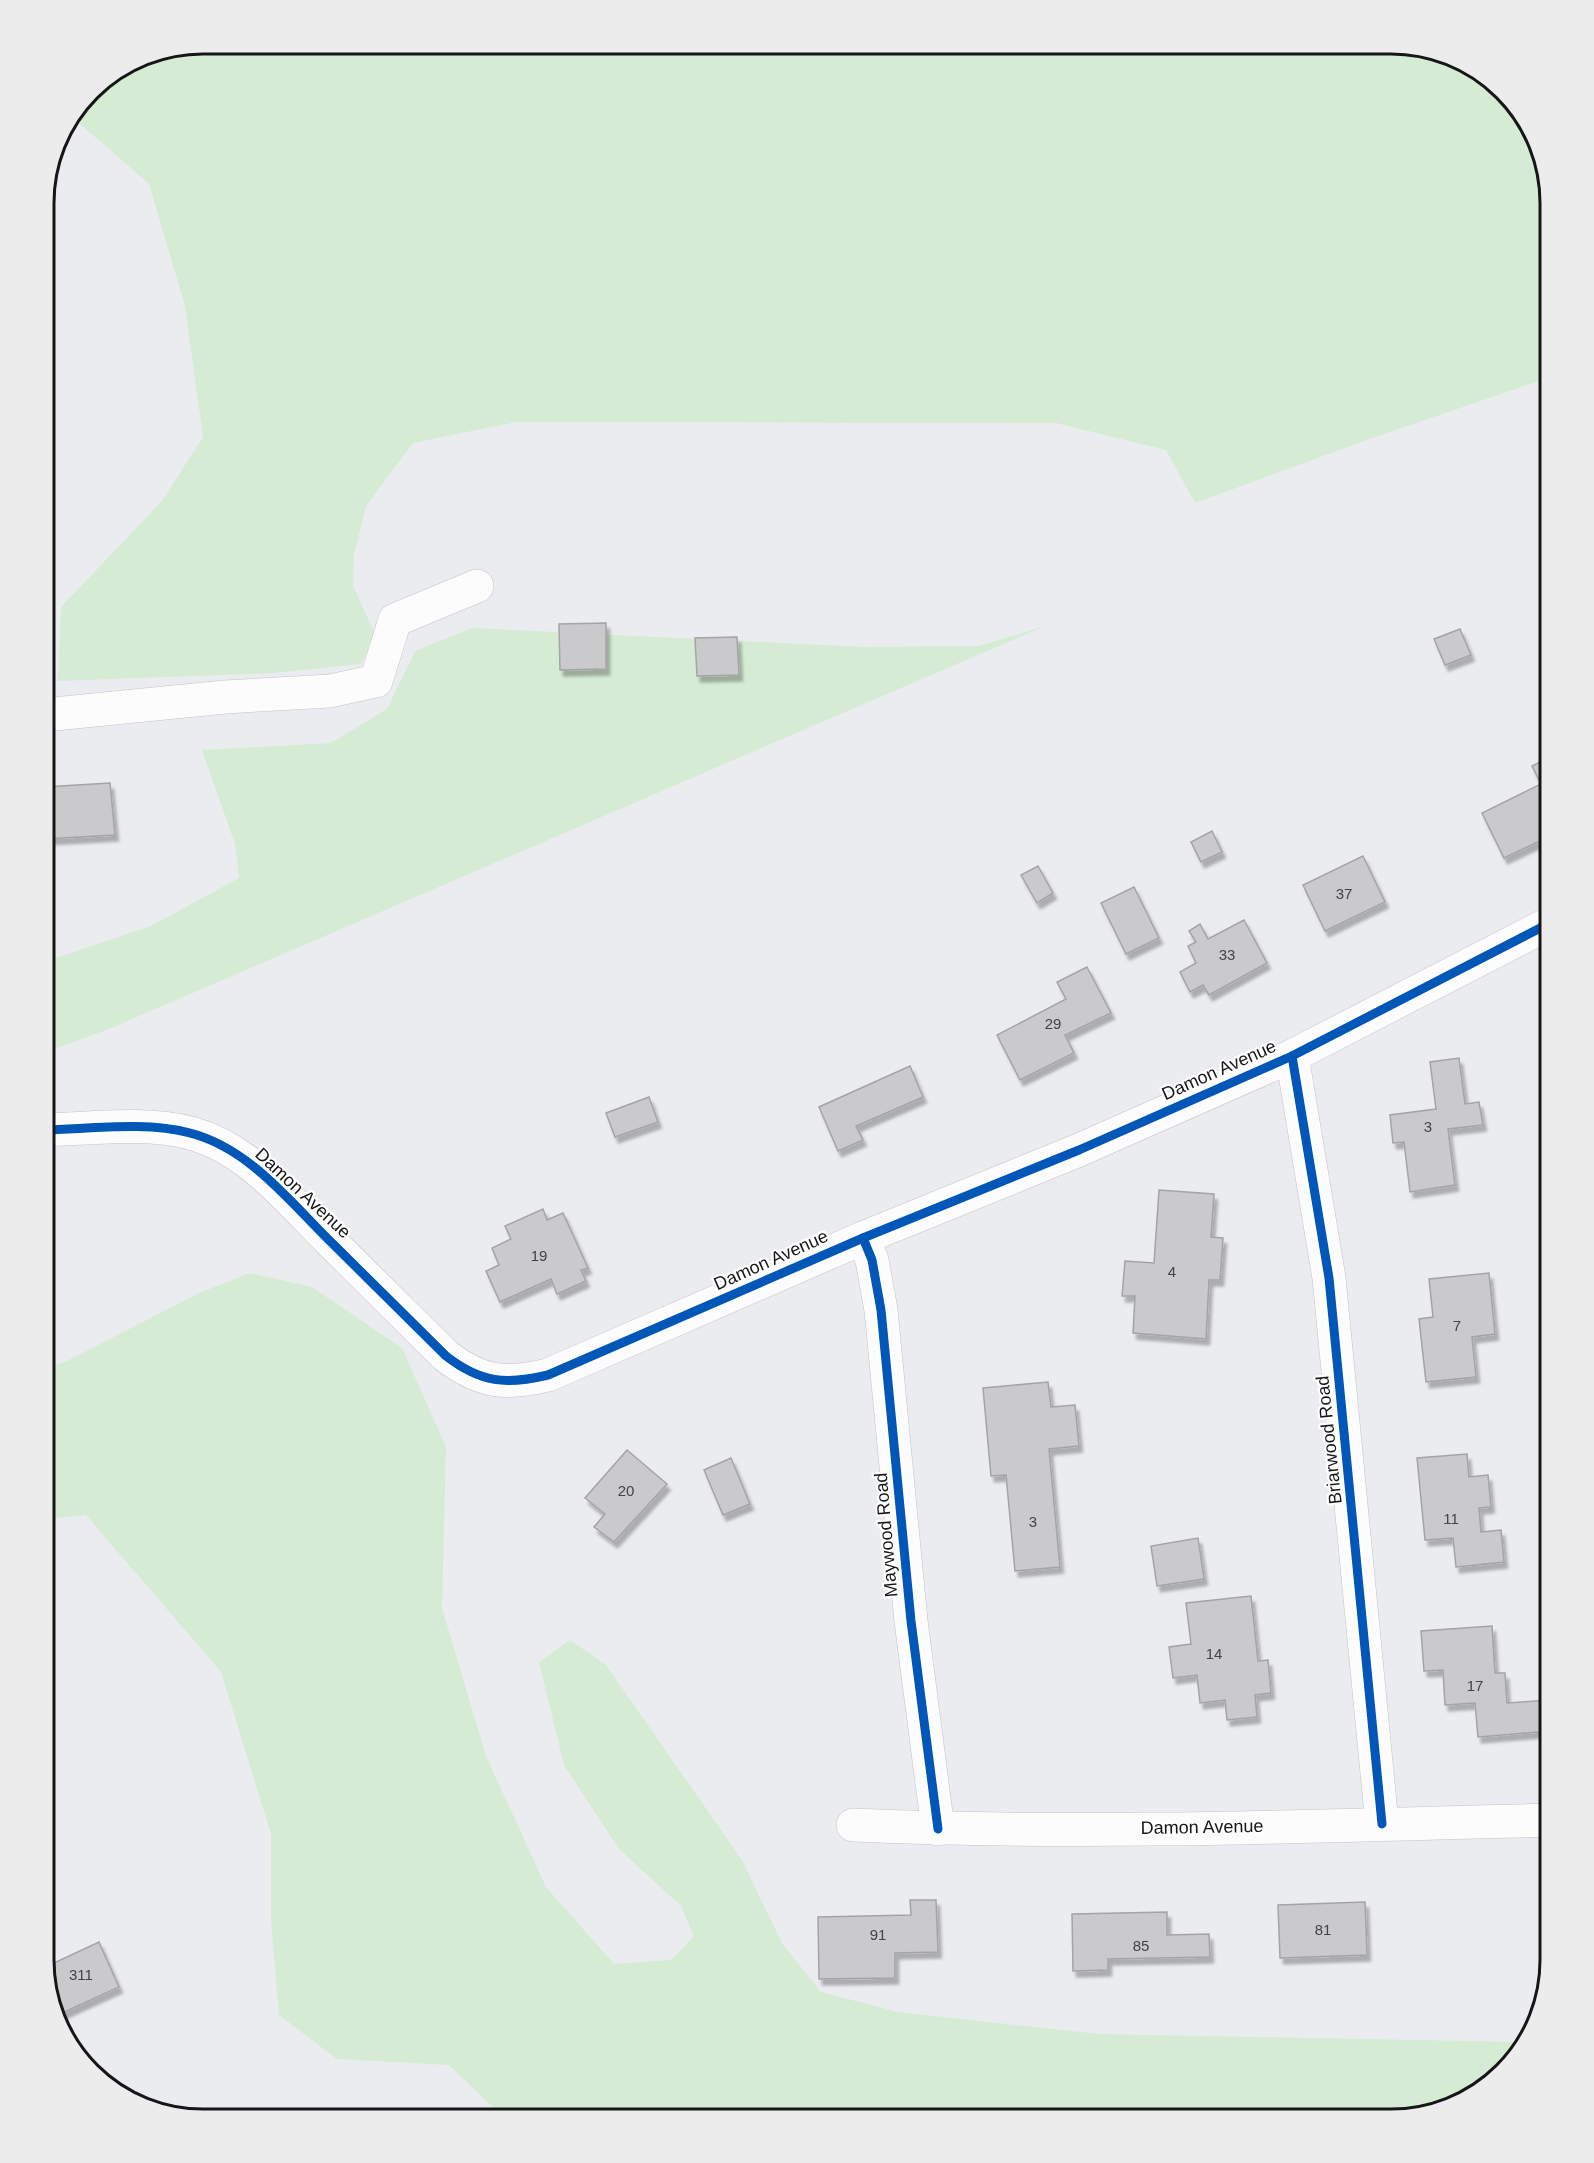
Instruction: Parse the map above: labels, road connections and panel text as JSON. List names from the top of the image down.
{
  "streets": {
    "street": ["Damon Avenue", "Briarwood Road", "Maywood Road"]
  },
  "crossings": [
    ["Damon Avenue", "Briarwood Road"],
    ["Damon Avenue", "Maywood Road"]
  ],
  "house_numbers": [
    "37",
    "33",
    "29",
    "3",
    "19",
    "4",
    "7",
    "20",
    "11",
    "3",
    "14",
    "17",
    "81",
    "91",
    "85",
    "311"
  ]
}
